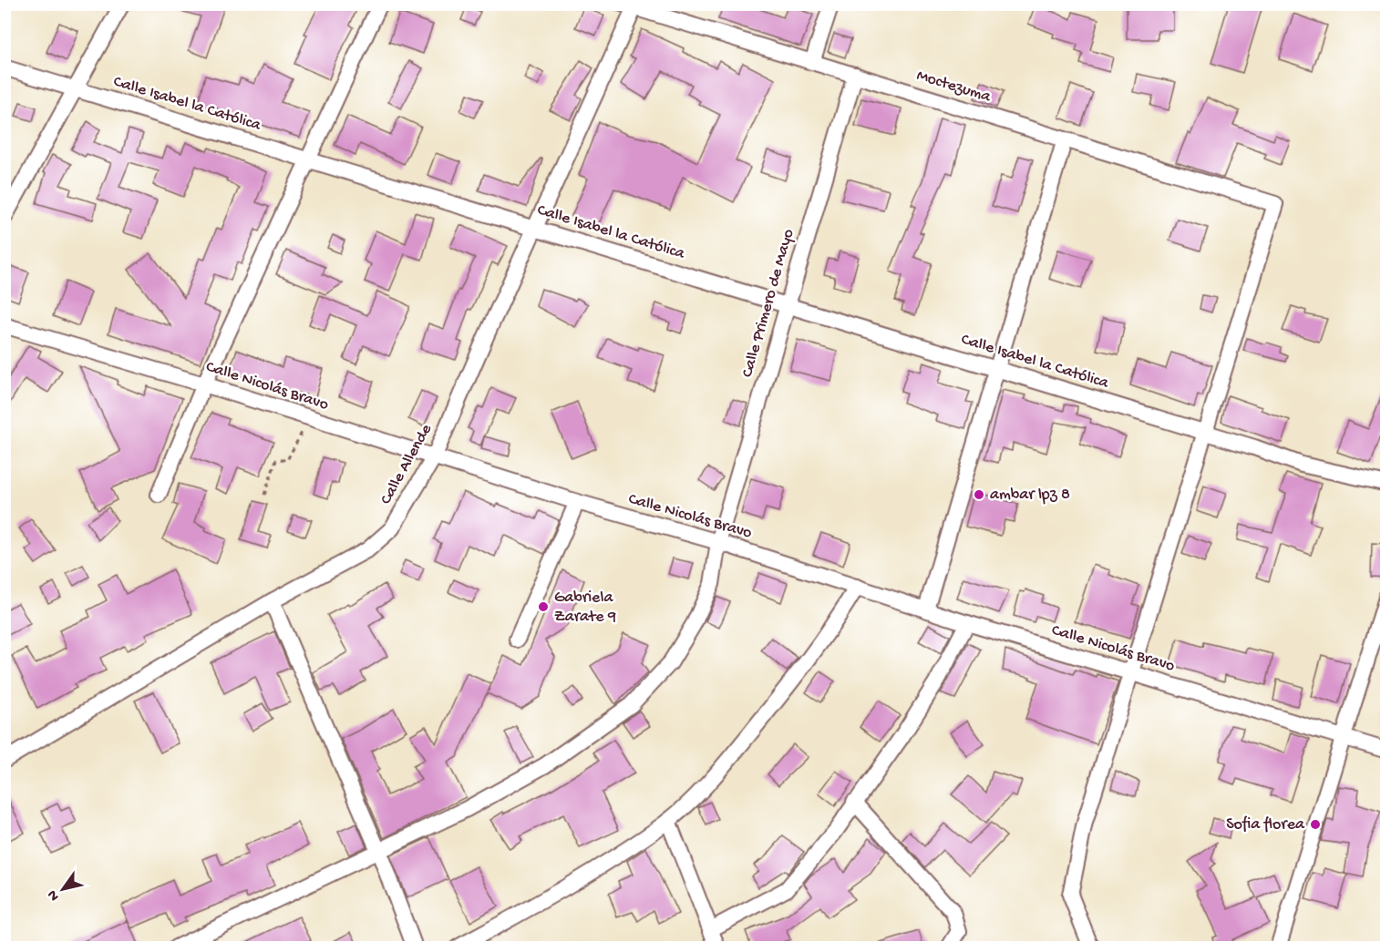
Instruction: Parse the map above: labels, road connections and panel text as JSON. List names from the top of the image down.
{
  "streets": {
    "street": [
      "Moctezuma",
      "Calle Isabel la Católica",
      "Calle Primero de Mayo",
      "Calle Nicolás Bravo",
      "Calle Allende"
    ]
  },
  "crossings": [
    ["Moctezuma", "Calle Isabel la Católica"],
    ["Moctezuma", "Calle Primero de Mayo"],
    ["Moctezuma", "Calle Allende"],
    ["Calle Isabel la Católica", "Calle Primero de Mayo"],
    ["Calle Isabel la Católica", "Calle Allende"],
    ["Calle Primero de Mayo", "Calle Nicolás Bravo"],
    ["Calle Nicolás Bravo", "Calle Allende"]
  ],
  "places": ["ambar lpz 8", "Gabriela Zarate 9", "Sofia florea"],
  "north": "bottom left"
}
